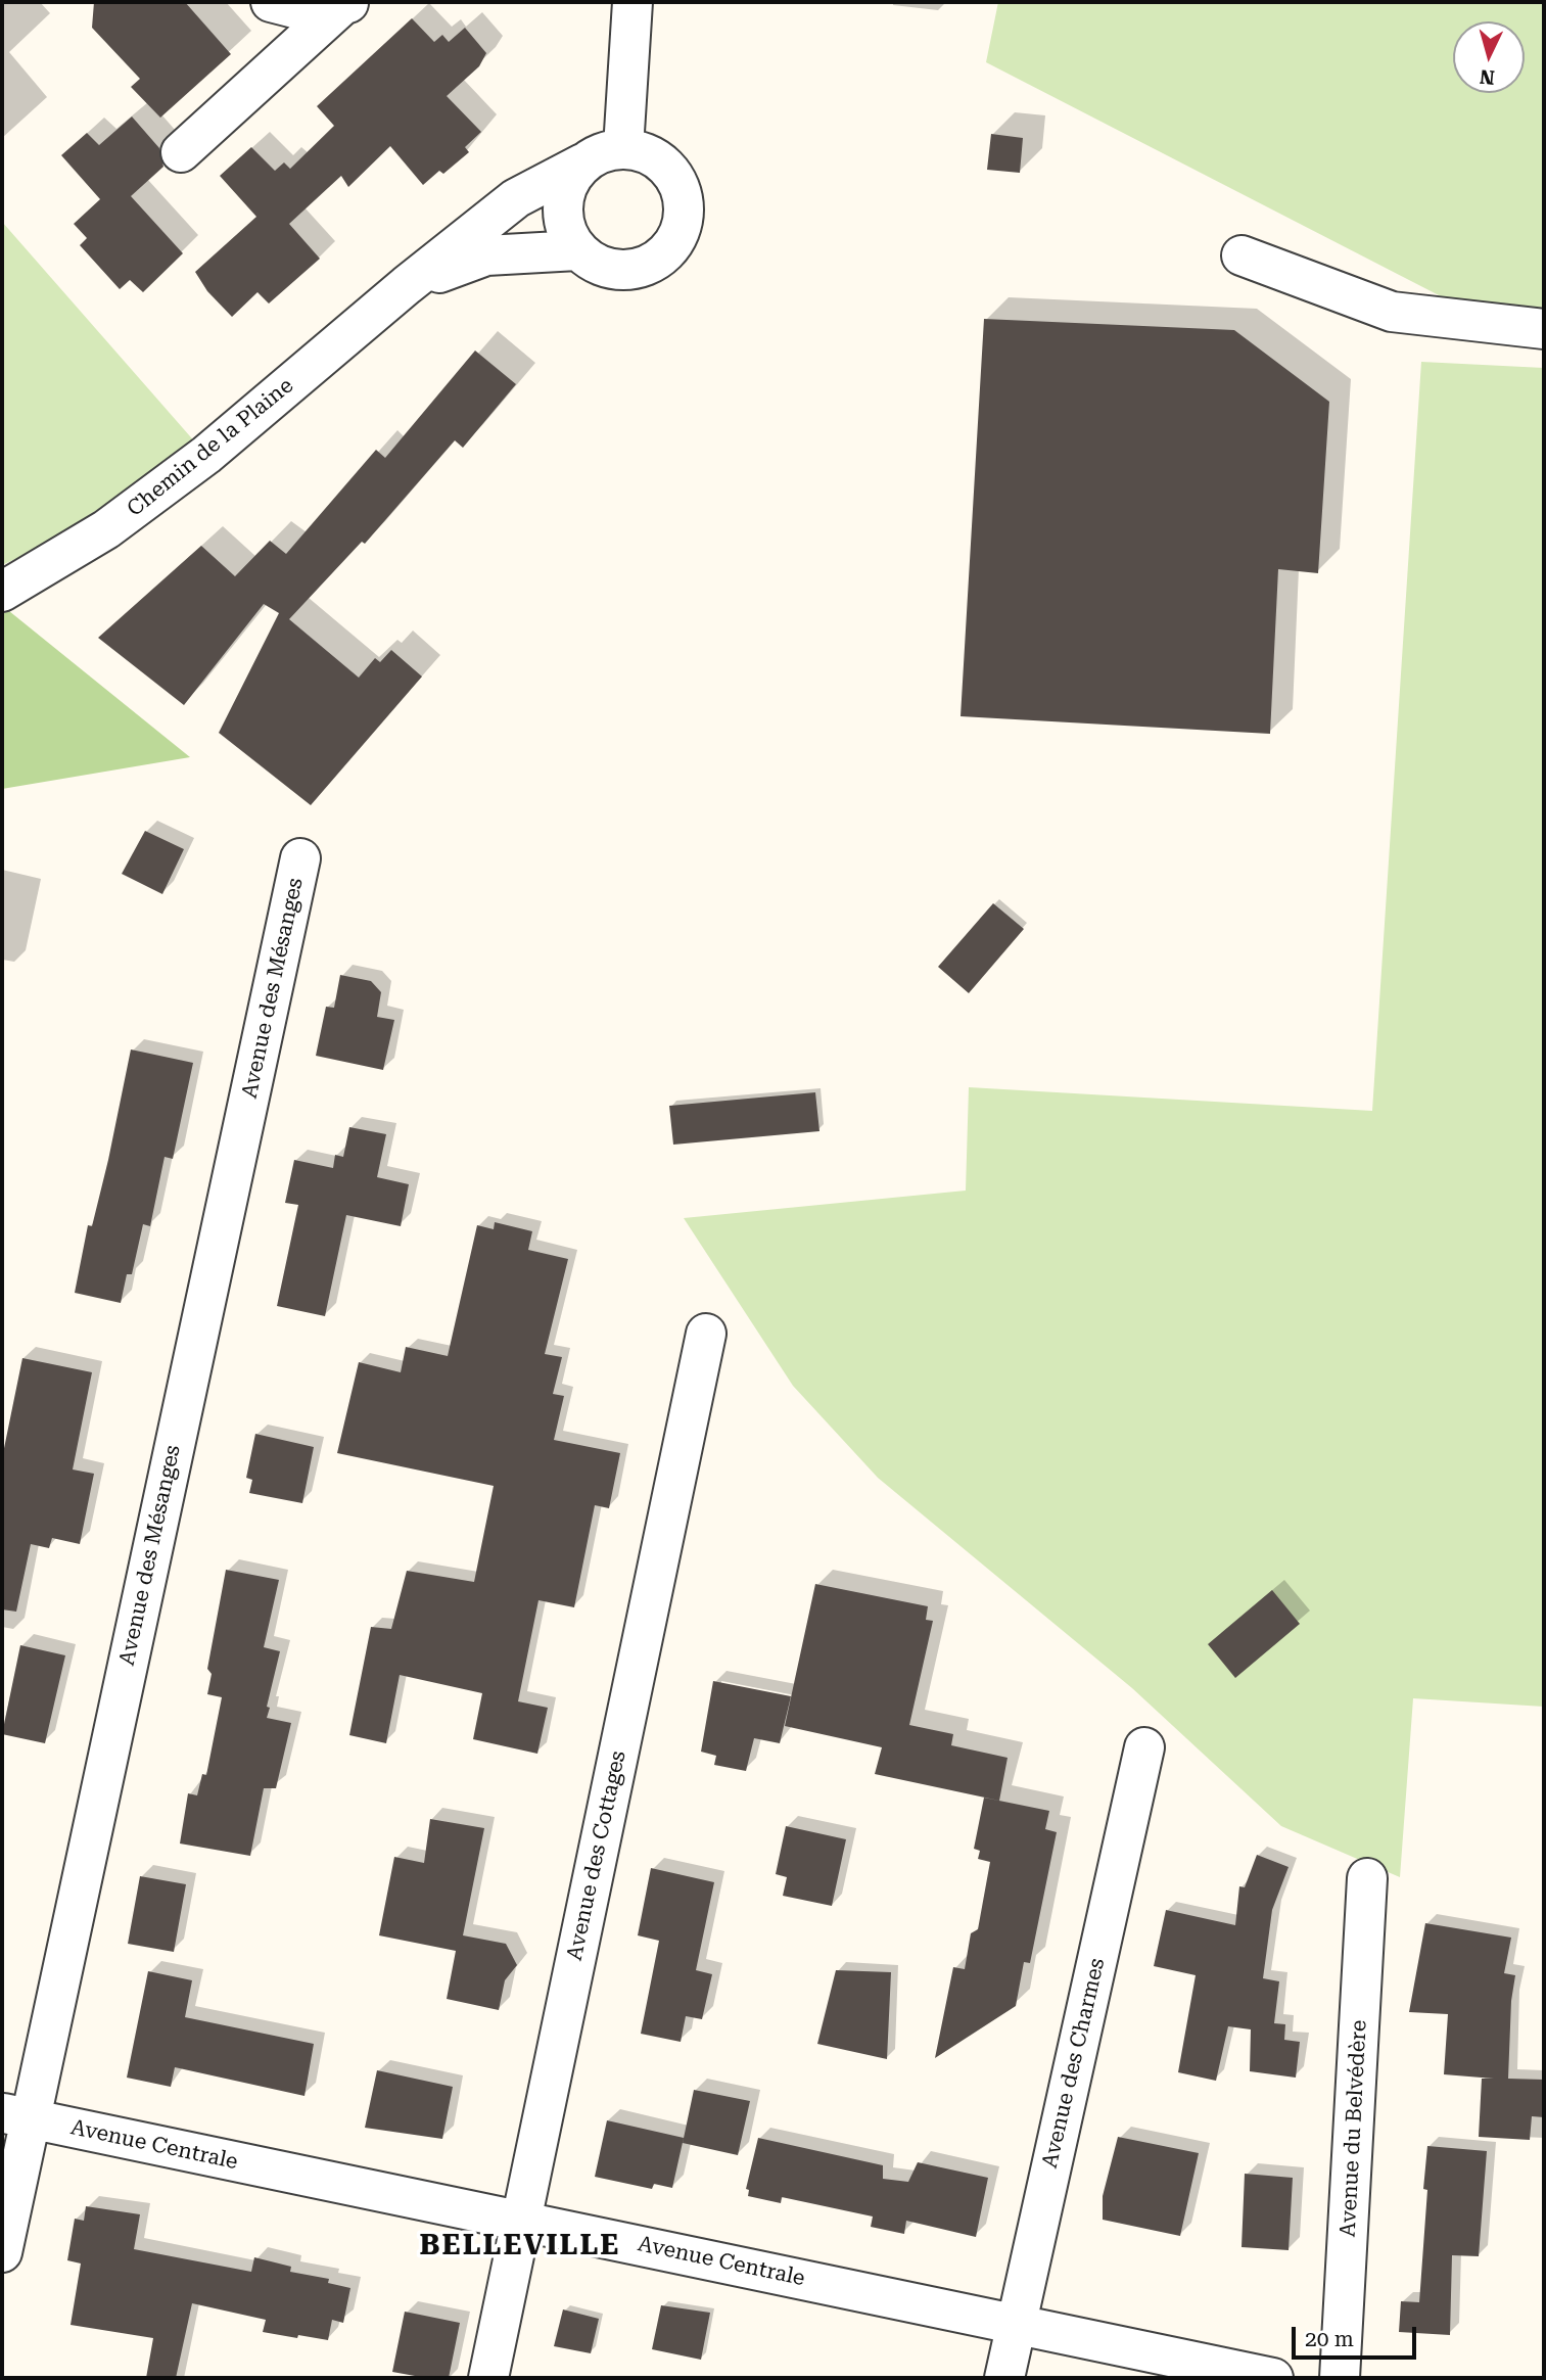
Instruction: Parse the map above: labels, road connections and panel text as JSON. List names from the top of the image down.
{
  "streets": {
    "street": [
      "Chemin de la Plaine",
      "Avenue des Mésanges",
      "Avenue des Cottages",
      "Avenue des Charmes",
      "Avenue du Belvédère",
      "Avenue Centrale"
    ]
  },
  "crossings": [
    ["Avenue des Mésanges", "Avenue Centrale"],
    ["Avenue des Cottages", "Avenue Centrale"],
    ["Avenue des Charmes", "Avenue Centrale"]
  ],
  "districts": ["BELLEVILLE"],
  "scale_bar": "20 m",
  "north": "bottom"
}
